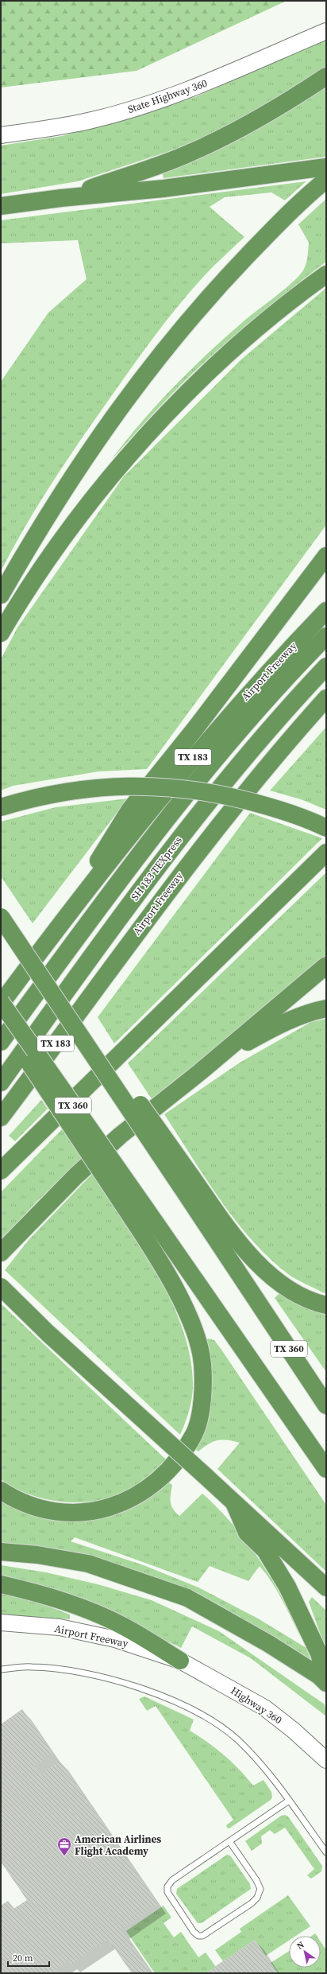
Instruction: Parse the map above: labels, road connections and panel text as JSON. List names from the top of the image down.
{
  "streets": {
    "highway": [
      "Airport Freeway",
      "TX 183",
      "SH 183 TEXpress",
      "TX 360"
    ],
    "main road": ["State Highway 360", "Highway 360"]
  },
  "crossings": [
    ["Airport Freeway", "TX 360"],
    ["Airport Freeway", "Highway 360"]
  ],
  "places": {
    "office": ["American Airlines Flight Academy"]
  },
  "scale_bar": "20 m",
  "north": "top left"
}
